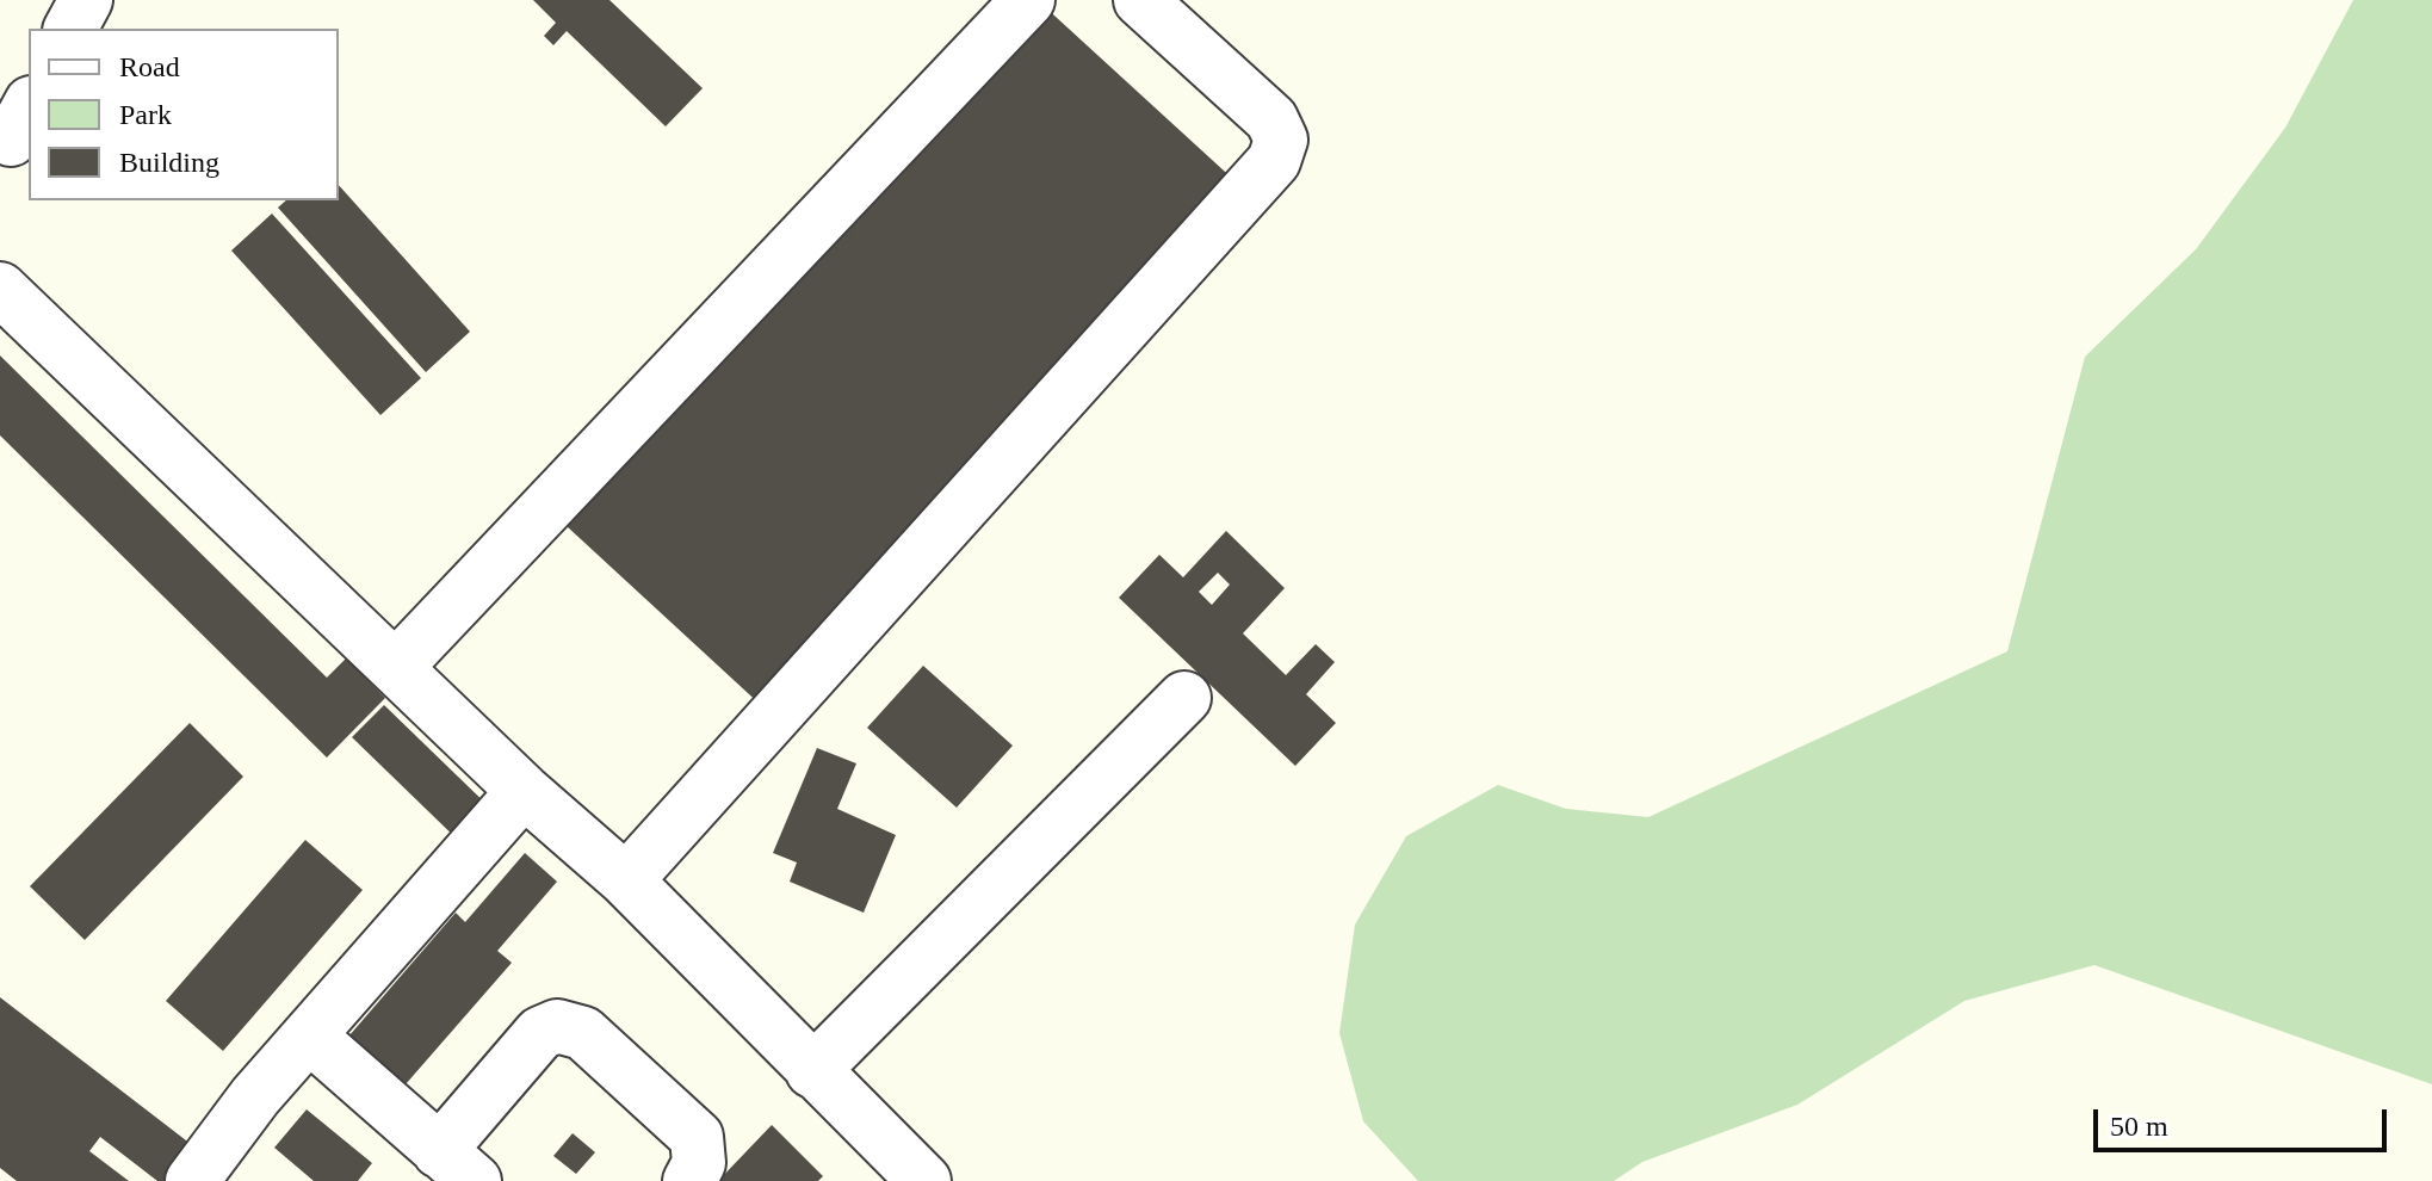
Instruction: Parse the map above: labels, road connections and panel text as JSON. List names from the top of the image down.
{
  "legend": ["Road", "Park", "Building"],
  "scale_bar": "50 m"
}
